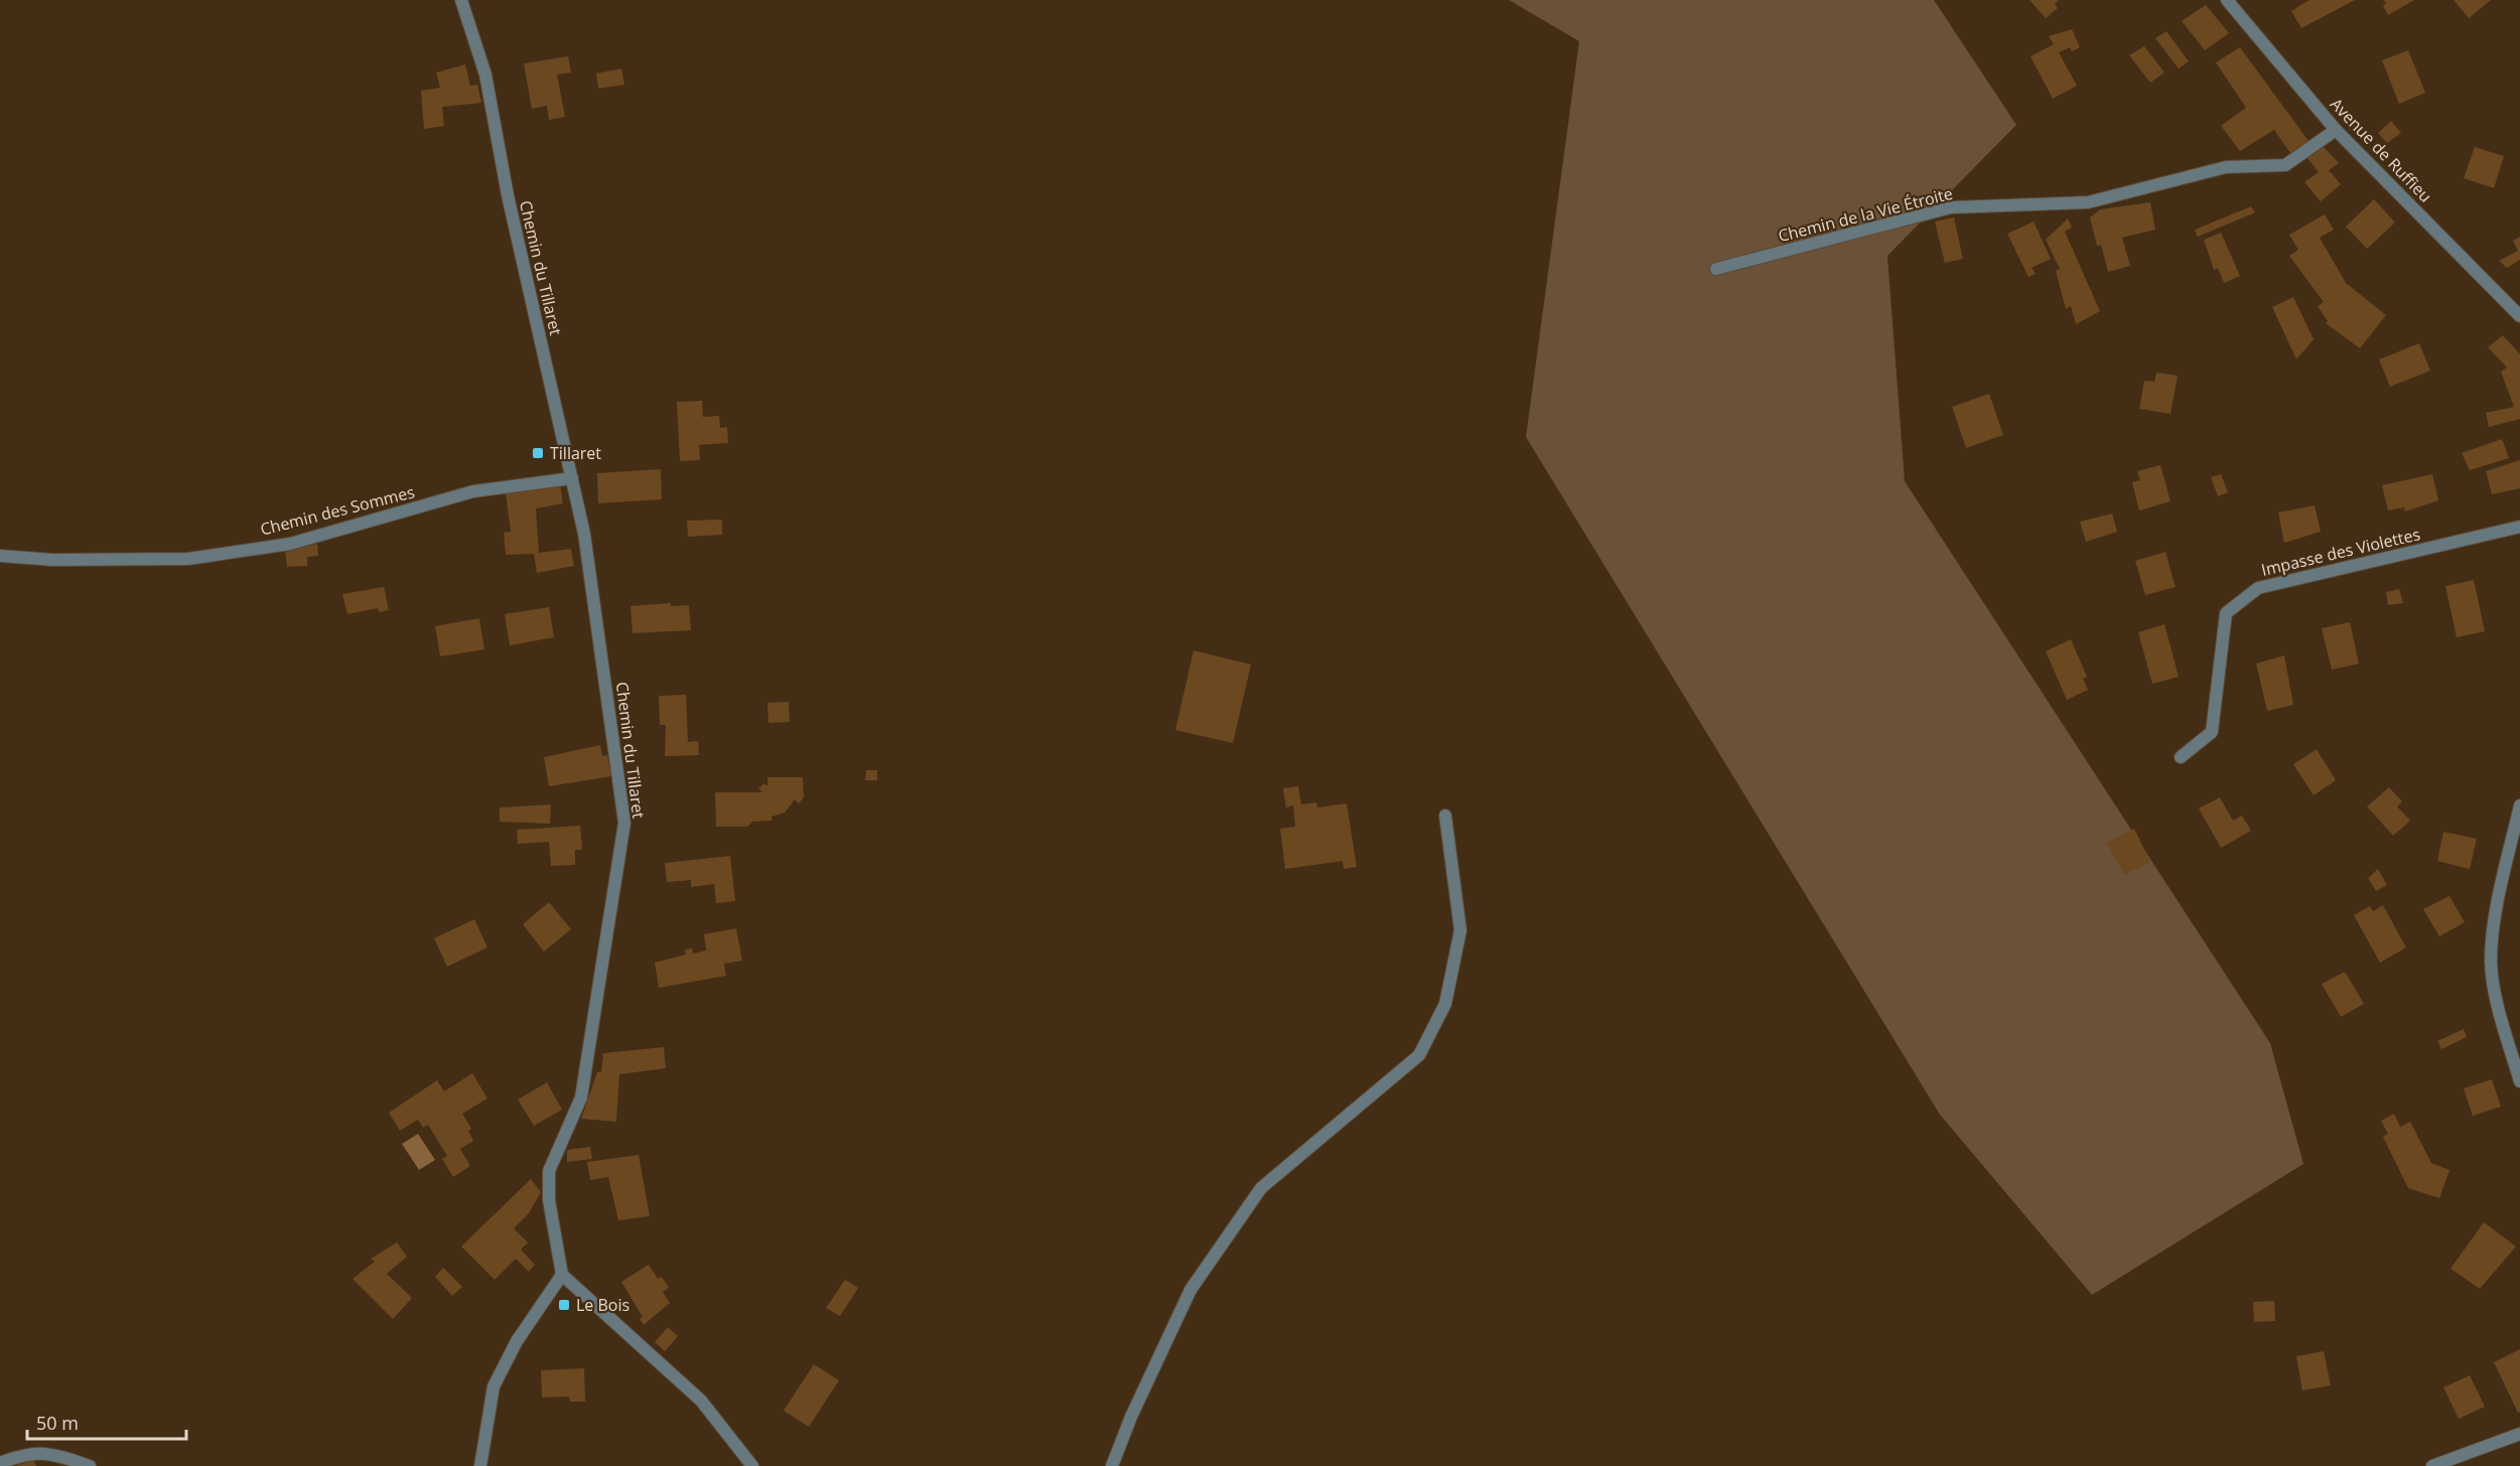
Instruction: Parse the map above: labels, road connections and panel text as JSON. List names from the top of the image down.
{
  "streets": {
    "street": [
      "Avenue de Ruffieu",
      "Chemin de la Vie Étroite",
      "Chemin du Tillaret",
      "Chemin des Sommes",
      "Impasse des Violettes"
    ]
  },
  "crossings": [
    ["Avenue de Ruffieu", "Chemin de la Vie Étroite"],
    ["Chemin du Tillaret", "Chemin des Sommes"]
  ],
  "places": {
    "transit": ["Tillaret", "Le Bois"]
  },
  "scale_bar": "50 m"
}
